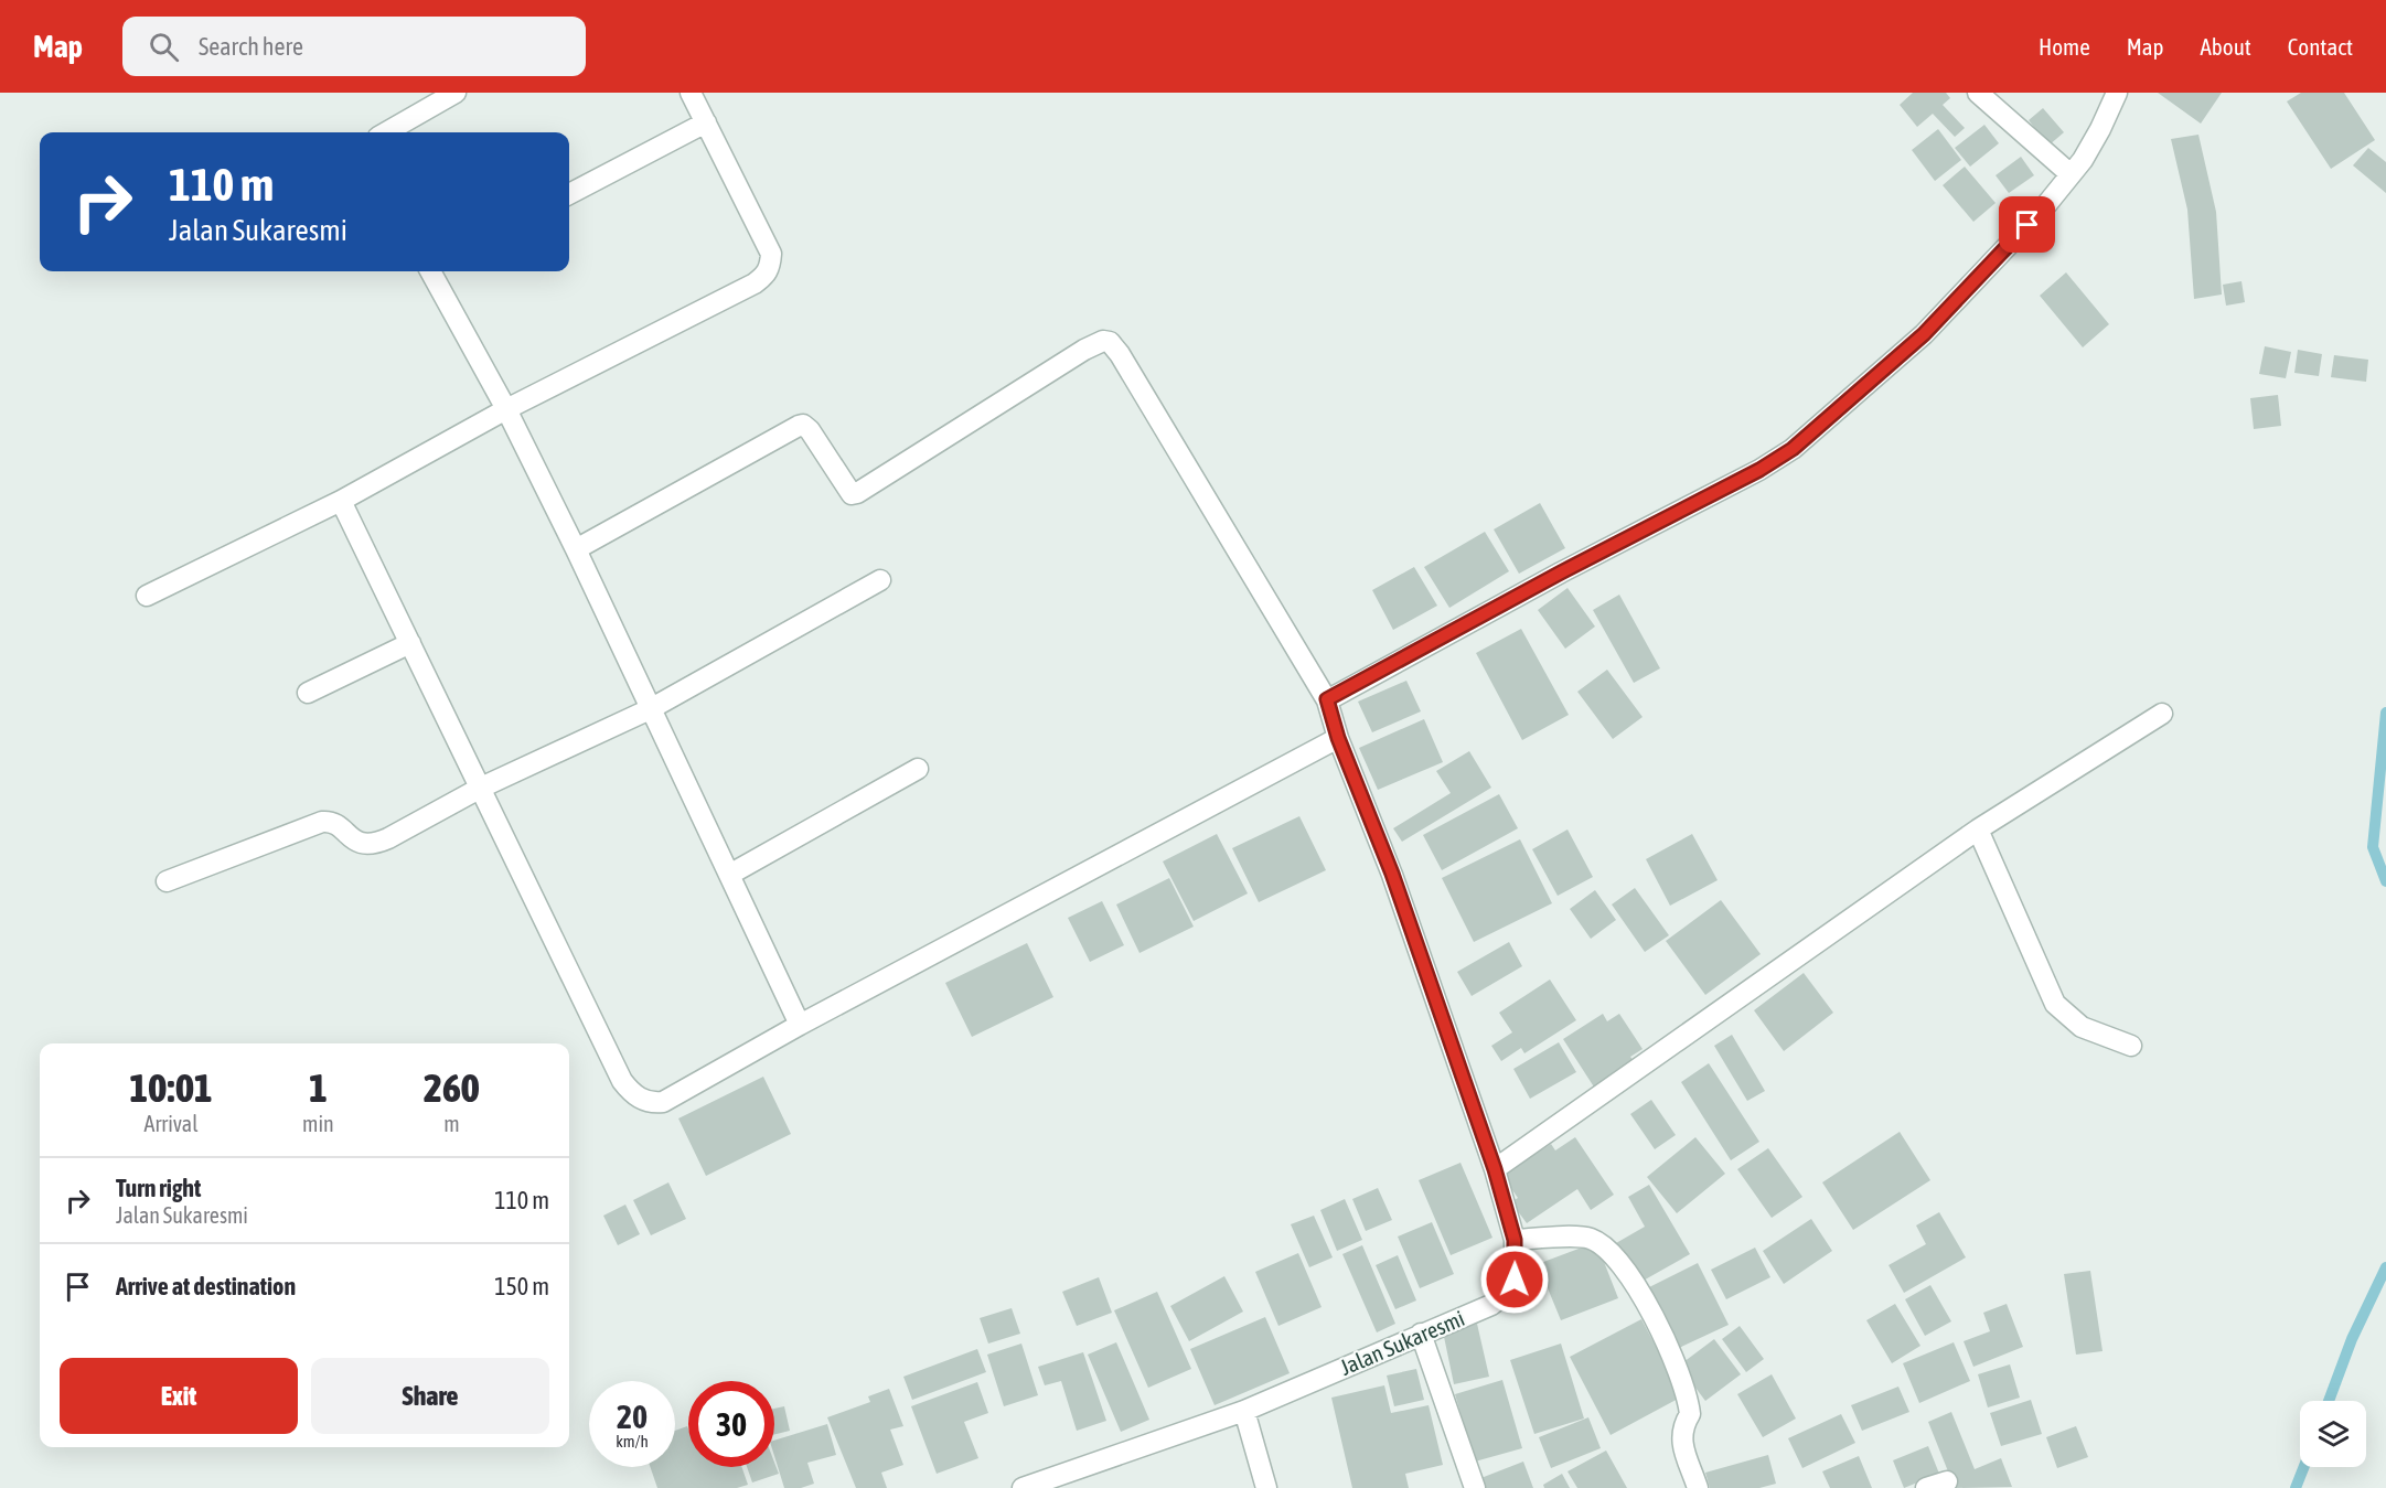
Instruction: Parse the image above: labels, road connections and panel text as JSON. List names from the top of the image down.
{
  "streets": {
    "street": ["Jalan Sukaresmi"]
  },
  "page": {
    "header": "Map",
    "search": "Search here",
    "nav": [
      "Home",
      "Map",
      "About",
      "Contact"
    ],
    "turn": ["110 m", "Jalan Sukaresmi"],
    "eta": [
      "10:01",
      "Arrival",
      "1",
      "min",
      "260",
      "m"
    ],
    "list": [
      {
        "name": "Turn right",
        "note": "Jalan Sukaresmi",
        "value": "110 m"
      },
      {
        "name": "Arrive at destination",
        "value": "150 m"
      }
    ],
    "buttons": ["Exit", "Share"],
    "speed": "20 km/h",
    "limit": "30"
  }
}
